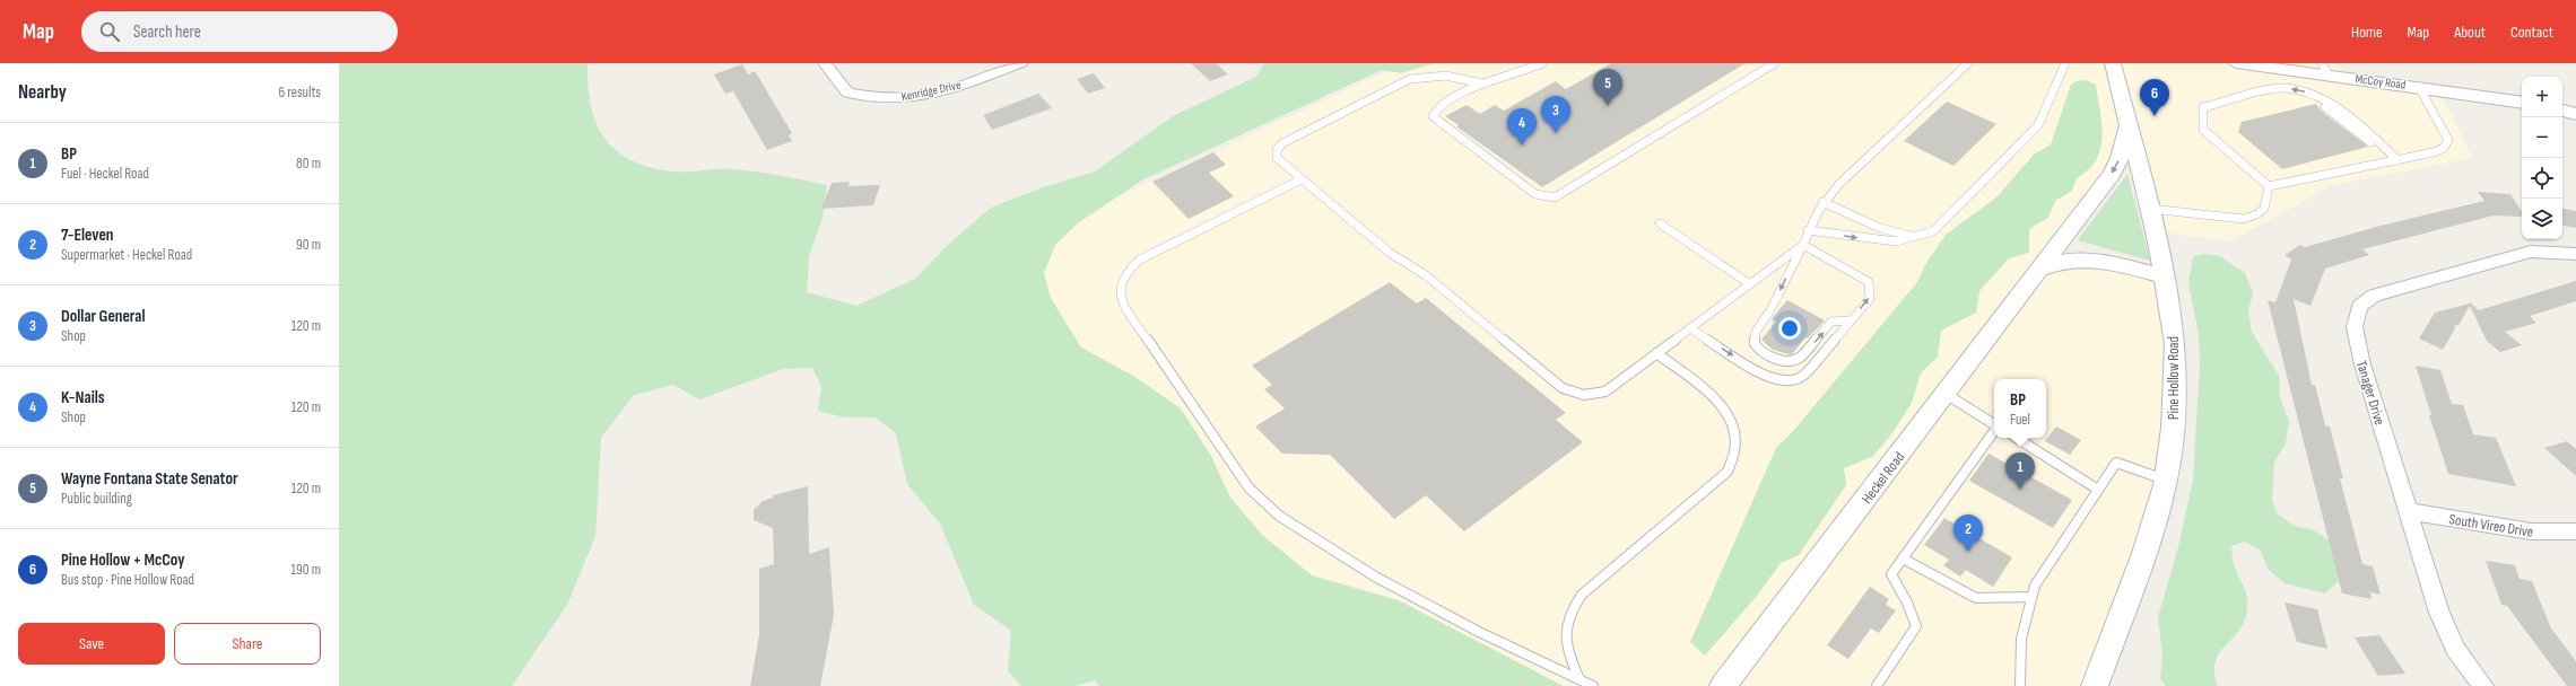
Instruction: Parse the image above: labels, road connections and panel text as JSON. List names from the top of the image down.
{
  "streets": {
    "street": [
      "McCoy Road",
      "Kenridge Drive",
      "Pine Hollow Road",
      "Tanager Drive",
      "Heckel Road",
      "South Vireo Drive"
    ]
  },
  "crossings": [
    ["Pine Hollow Road", "Heckel Road"],
    ["Tanager Drive", "South Vireo Drive"]
  ],
  "page": {
    "header": "Map",
    "search": "Search here",
    "nav": [
      "Home",
      "Map",
      "About",
      "Contact"
    ],
    "heading": ["Nearby", "6 results"],
    "pins": [
      "5",
      "6",
      "3",
      "4",
      "1",
      "2"
    ],
    "map_buttons": ["+", "−"],
    "list": [
      {
        "mark": "1",
        "name": "BP",
        "note": "Fuel · Heckel Road",
        "value": "80 m"
      },
      {
        "mark": "2",
        "name": "7-Eleven",
        "note": "Supermarket · Heckel Road",
        "value": "90 m"
      },
      {
        "mark": "3",
        "name": "Dollar General",
        "note": "Shop",
        "value": "120 m"
      },
      {
        "mark": "4",
        "name": "K-Nails",
        "note": "Shop",
        "value": "120 m"
      },
      {
        "mark": "5",
        "name": "Wayne Fontana State Senator",
        "note": "Public building",
        "value": "120 m"
      },
      {
        "mark": "6",
        "name": "Pine Hollow + McCoy",
        "note": "Bus stop · Pine Hollow Road",
        "value": "190 m"
      }
    ],
    "popup": ["BP", "Fuel"],
    "buttons": ["Save", "Share"]
  }
}
